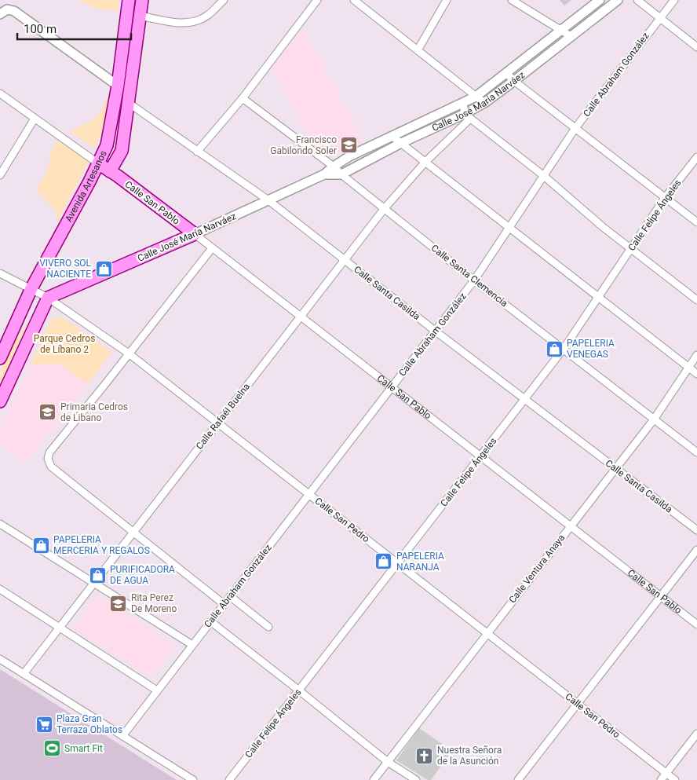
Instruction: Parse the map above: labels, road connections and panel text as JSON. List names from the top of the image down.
{
  "streets": {
    "main road": ["Calle José María Narváez", "Avenida Artesanos", "Calle San Pablo"],
    "street": [
      "Calle Abraham González",
      "Calle Felipe Ángeles",
      "Calle Santa Clemencia",
      "Calle Santa Casilda",
      "Calle Rafaél Buelna",
      "Calle San Pedro",
      "Calle Ventura Anaya"
    ]
  },
  "crossings": [
    ["Calle Abraham González", "Calle San Pablo"],
    ["Calle Abraham González", "Calle Santa Clemencia"],
    ["Calle Abraham González", "Calle Santa Casilda"],
    ["Calle Abraham González", "Calle San Pedro"],
    ["Calle José María Narváez", "Calle San Pablo"],
    ["Calle José María Narváez", "Calle Santa Clemencia"],
    ["Calle José María Narváez", "Calle Santa Casilda"],
    ["Calle José María Narváez", "Calle Rafaél Buelna"],
    ["Calle José María Narváez", "Calle San Pedro"],
    ["Avenida Artesanos", "Calle San Pablo"],
    ["Avenida Artesanos", "Calle San Pedro"],
    ["Calle San Pablo", "Calle Felipe Ángeles"],
    ["Calle San Pablo", "Calle Rafaél Buelna"],
    ["Calle San Pablo", "Calle Ventura Anaya"],
    ["Calle Felipe Ángeles", "Calle Santa Clemencia"],
    ["Calle Felipe Ángeles", "Calle Santa Casilda"],
    ["Calle Felipe Ángeles", "Calle San Pedro"],
    ["Calle Santa Clemencia", "Calle Rafaél Buelna"],
    ["Calle Santa Clemencia", "Calle Ventura Anaya"],
    ["Calle Santa Casilda", "Calle Rafaél Buelna"],
    ["Calle Santa Casilda", "Calle Ventura Anaya"],
    ["Calle Rafaél Buelna", "Calle San Pedro"],
    ["Calle San Pedro", "Calle Ventura Anaya"]
  ],
  "parks": ["Parque Cedros de Líbano 2"],
  "places": {
    "school or university": ["Francisco Gabilondo Soler", "Primaria Cedros de Libano", "Rita Perez De Moreno"],
    "shop": [
      "VIVERO SOL NACIENTE",
      "PAPELERIA VENEGAS",
      "PAPELERIA MERCERIA Y REGALOS",
      "PAPELERIA NARANJA",
      "PURIFICADORA DE AGUA"
    ],
    "supermarket": ["Plaza Gran Terraza Oblatos"],
    "sports": ["Smart Fit"],
    "church": ["Nuestra Señora de la Asunción"]
  },
  "scale_bar": "100 m"
}
